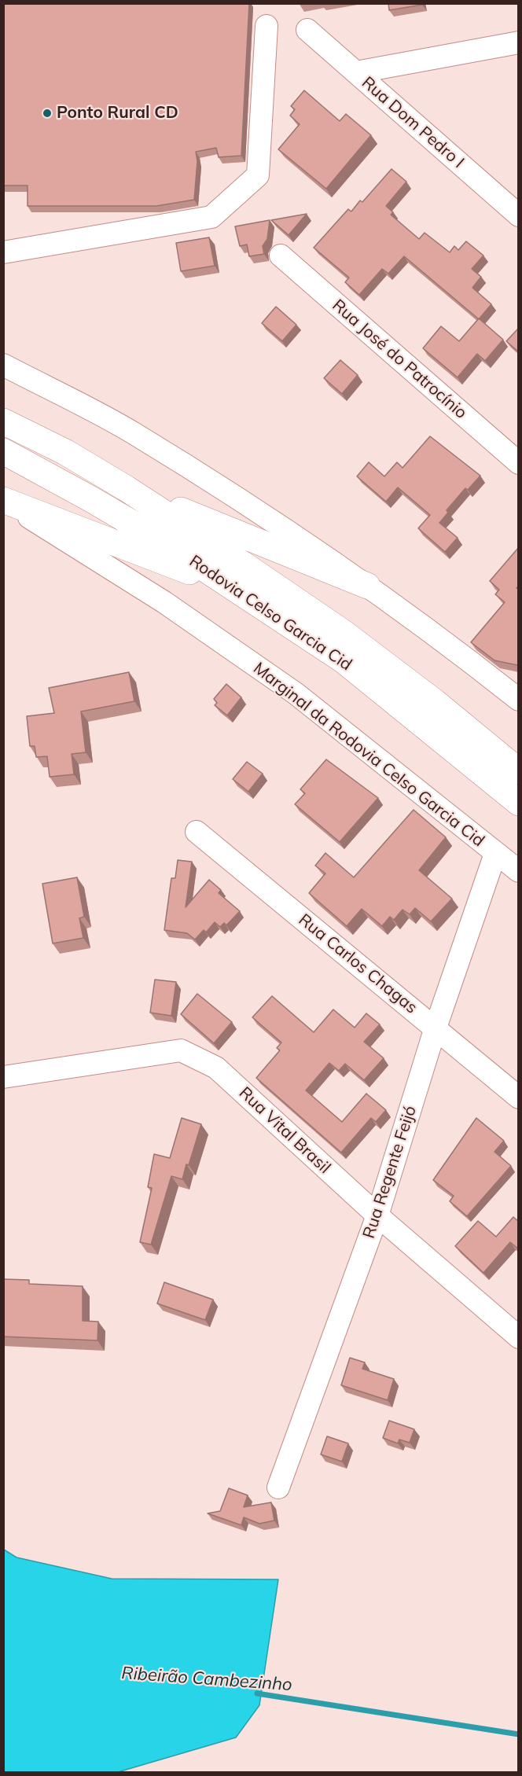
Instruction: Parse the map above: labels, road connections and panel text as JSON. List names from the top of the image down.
{
  "streets": {
    "highway": ["Rodovia Celso Garcia Cid"],
    "street": [
      "Rua Dom Pedro I",
      "Rua José do Patrocínio",
      "Marginal da Rodovia Celso Garcia Cid",
      "Rua Carlos Chagas",
      "Rua Vital Brasil",
      "Rua Regente Feijó"
    ]
  },
  "crossings": [
    ["Marginal da Rodovia Celso Garcia Cid", "Rua Regente Feijó"],
    ["Rua Carlos Chagas", "Rua Regente Feijó"],
    ["Rua Vital Brasil", "Rua Regente Feijó"]
  ],
  "water": ["Ribeirão Cambezinho"],
  "places": ["Ponto Rural CD"]
}
